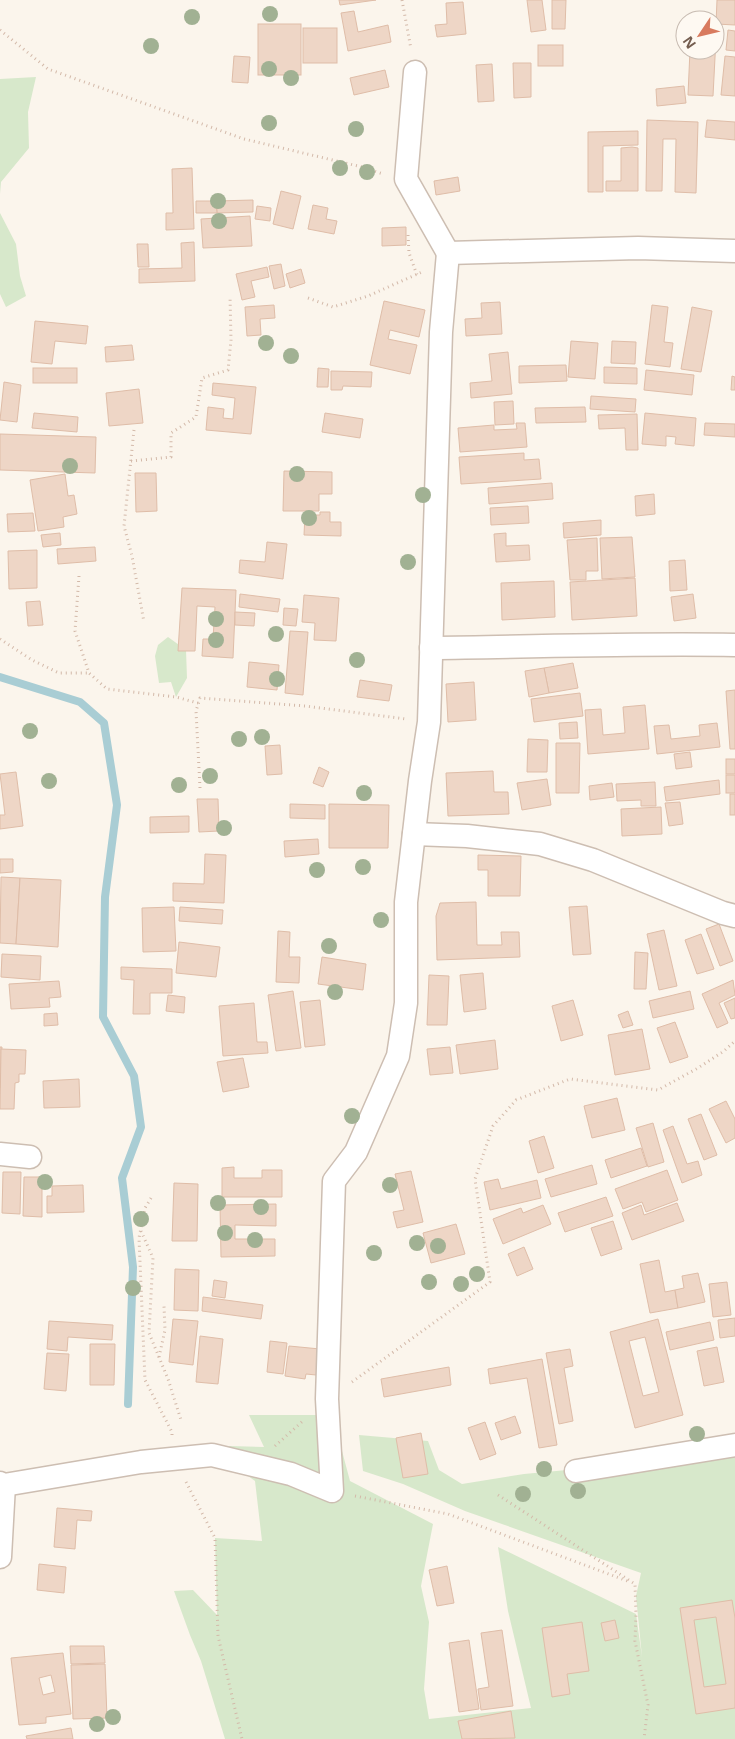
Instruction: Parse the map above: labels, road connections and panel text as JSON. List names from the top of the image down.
{
  "north": "bottom left"
}
